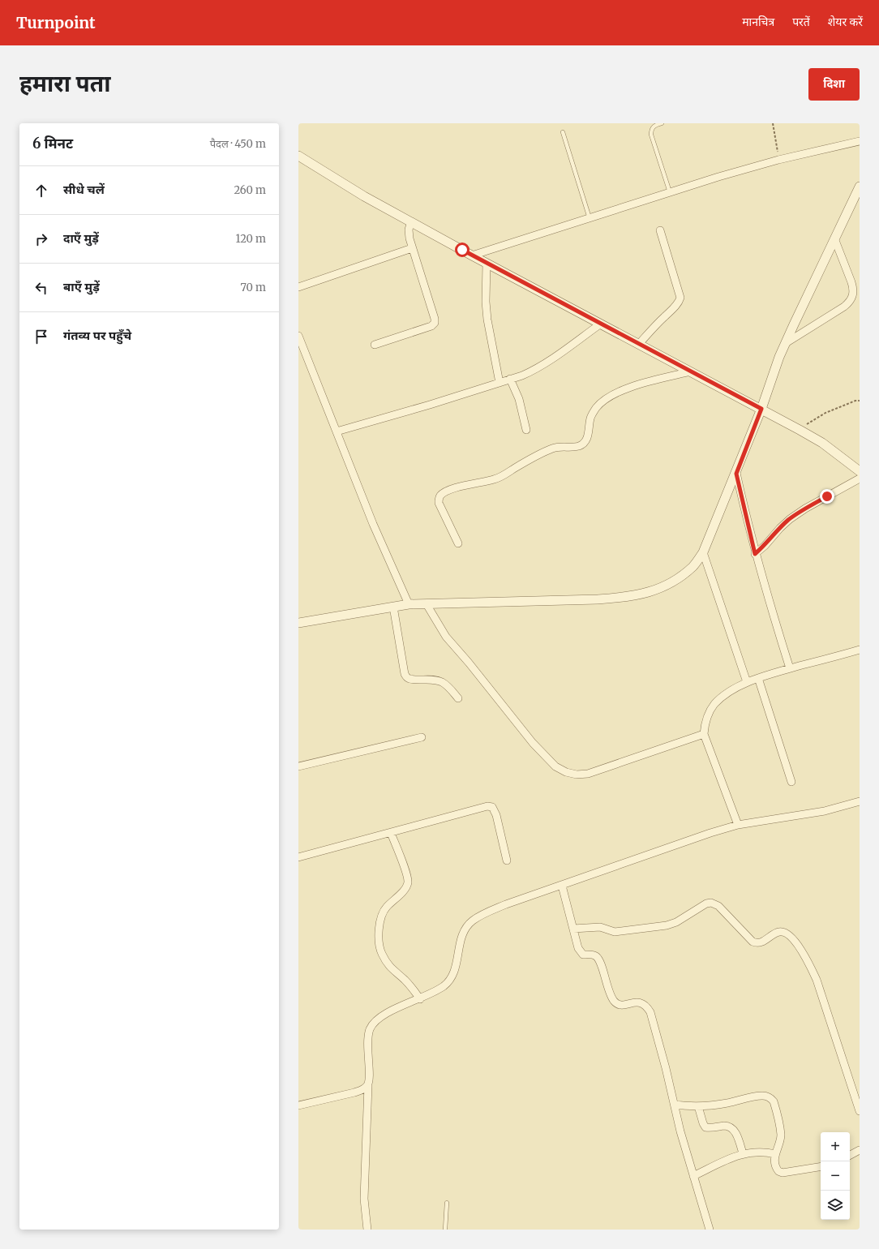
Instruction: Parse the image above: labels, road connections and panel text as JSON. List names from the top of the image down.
{
  "page": {
    "header": "Turnpoint",
    "nav": ["मानचित्र", "परतें", "शेयर करें"],
    "buttons": "दिशा",
    "title": "हमारा पता",
    "heading": ["6 मिनट", "पैदल · 450 m"],
    "list": [
      ["सीधे चलें", "260 m"],
      ["दाएँ मुड़ें", "120 m"],
      ["बाएँ मुड़ें", "70 m"],
      "गंतव्य पर पहुँचे"
    ],
    "map_buttons": ["+", "−"]
  }
}
